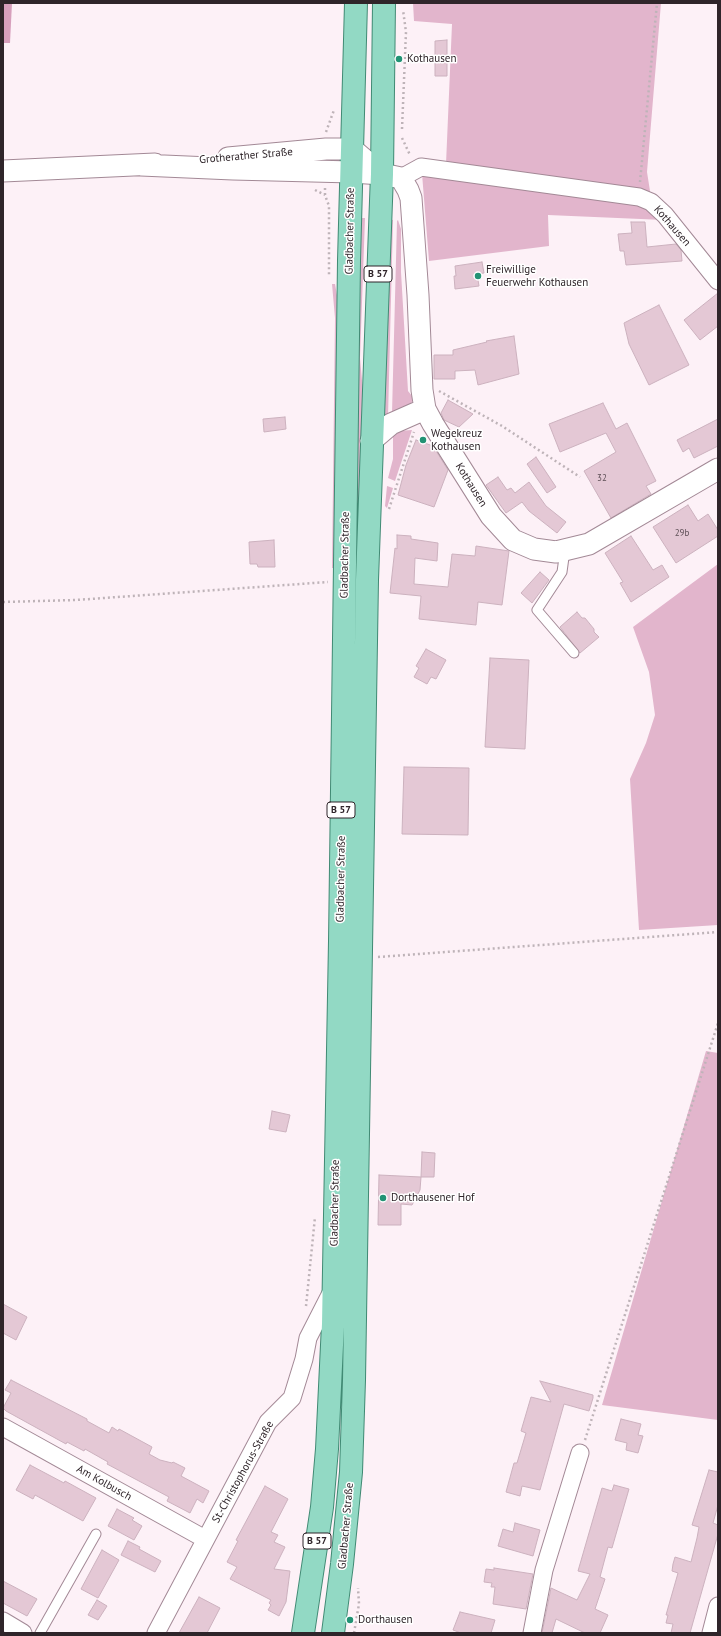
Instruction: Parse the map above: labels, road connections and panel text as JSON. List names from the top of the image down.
{
  "streets": {
    "main road": ["Gladbacher Straße", "B 57"],
    "street": [
      "Grotherather Straße",
      "Kothausen",
      "St.-Christophorus-Straße",
      "Am Kolbusch"
    ]
  },
  "crossings": [
    ["Grotherather Straße", "Kothausen"],
    ["Grotherather Straße", "Gladbacher Straße"],
    ["Kothausen", "Gladbacher Straße"],
    ["Gladbacher Straße", "St.-Christophorus-Straße"],
    ["St.-Christophorus-Straße", "Am Kolbusch"]
  ],
  "places": [
    "Kothausen",
    "Freiwillige Feuerwehr Kothausen",
    "Wegekreuz Kothausen",
    "Dorthausener Hof",
    "Dorthausen"
  ],
  "house_numbers": ["32", "29b"]
}
